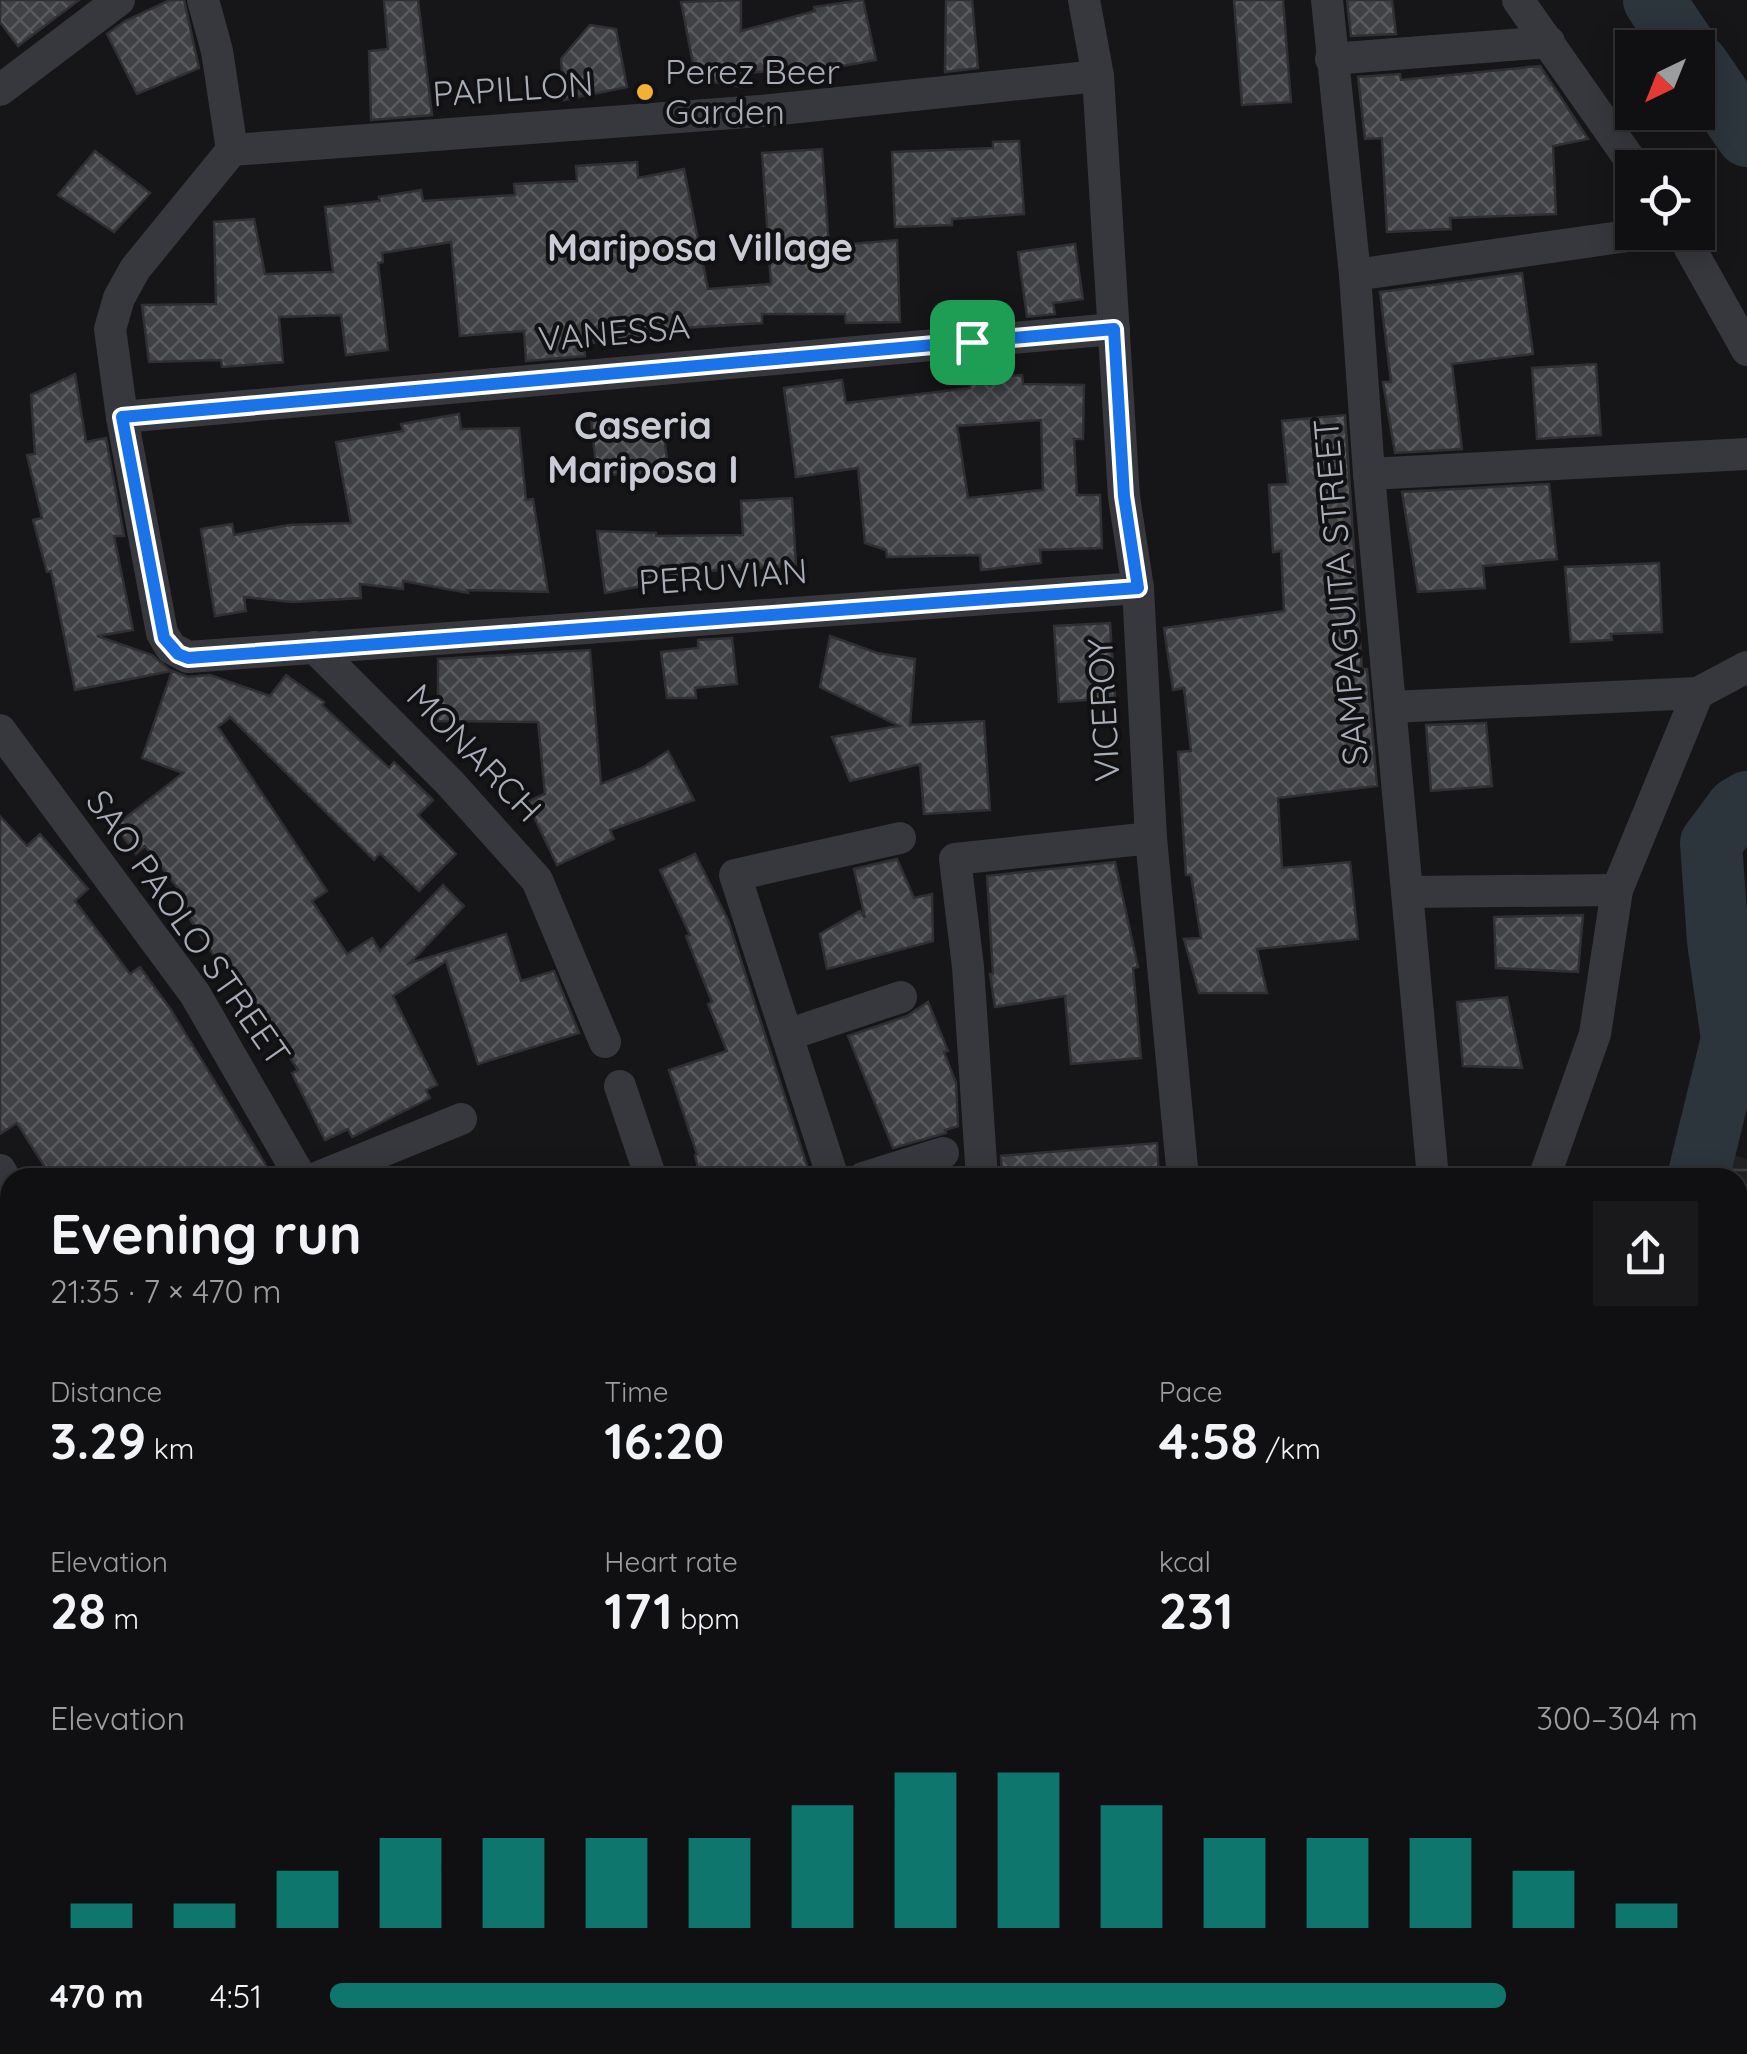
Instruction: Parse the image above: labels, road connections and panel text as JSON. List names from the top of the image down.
{
  "streets": {
    "street": [
      "PAPILLON",
      "VANESSA",
      "PERUVIAN",
      "SAMPAGUITA STREET",
      "VICEROY",
      "MONARCH",
      "SAO PAOLO STREET"
    ]
  },
  "crossings": [
    ["PAPILLON", "VICEROY"],
    ["VANESSA", "VICEROY"],
    ["PERUVIAN", "VICEROY"],
    ["PERUVIAN", "MONARCH"]
  ],
  "districts": ["Mariposa Village", "Caseria Mariposa I"],
  "places": ["Perez Beer Garden"],
  "north": "bottom left",
  "page": {
    "heading": ["Evening run", "21:35 · 7 × 470 m"],
    "stats": [
      ["Distance", "3.29 km"],
      ["Time", "16:20"],
      ["Pace", "4:58 /km"],
      ["Elevation", "28 m"],
      ["Heart rate", "171 bpm"],
      ["kcal", "231"]
    ],
    "chart": ["Elevation", "300–304 m"],
    "list": [
      {
        "name": "470 m",
        "note": "4:51"
      }
    ]
  }
}
